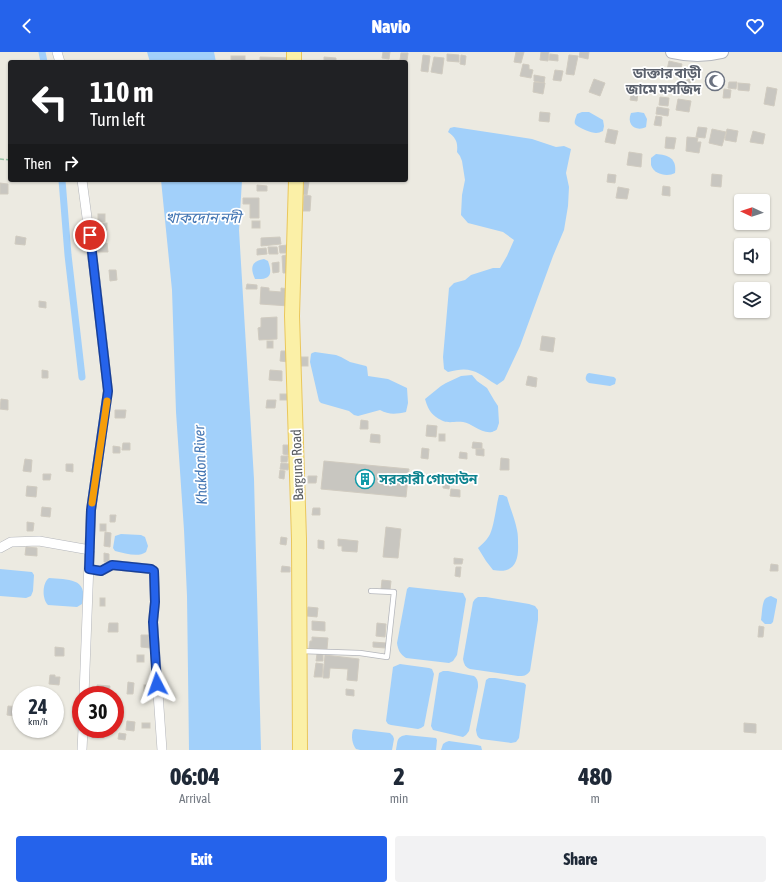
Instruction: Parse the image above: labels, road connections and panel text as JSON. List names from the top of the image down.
{
  "streets": {
    "main road": ["Barguna Road"]
  },
  "water": ["খাকদোন নদী", "Khakdon River"],
  "places": {
    "mosque": ["ডাক্তার বাড়ী জামে মসজিদ"],
    "building": ["সরকারী গোডাউন"]
  },
  "north": "left",
  "page": {
    "header": "Navio",
    "turn": ["110 m", "Turn left"],
    "then": "Then",
    "speed": "24 km/h",
    "limit": "30",
    "eta": [
      "06:04",
      "Arrival",
      "2",
      "min",
      "480",
      "m"
    ],
    "buttons": ["Exit", "Share"]
  }
}
